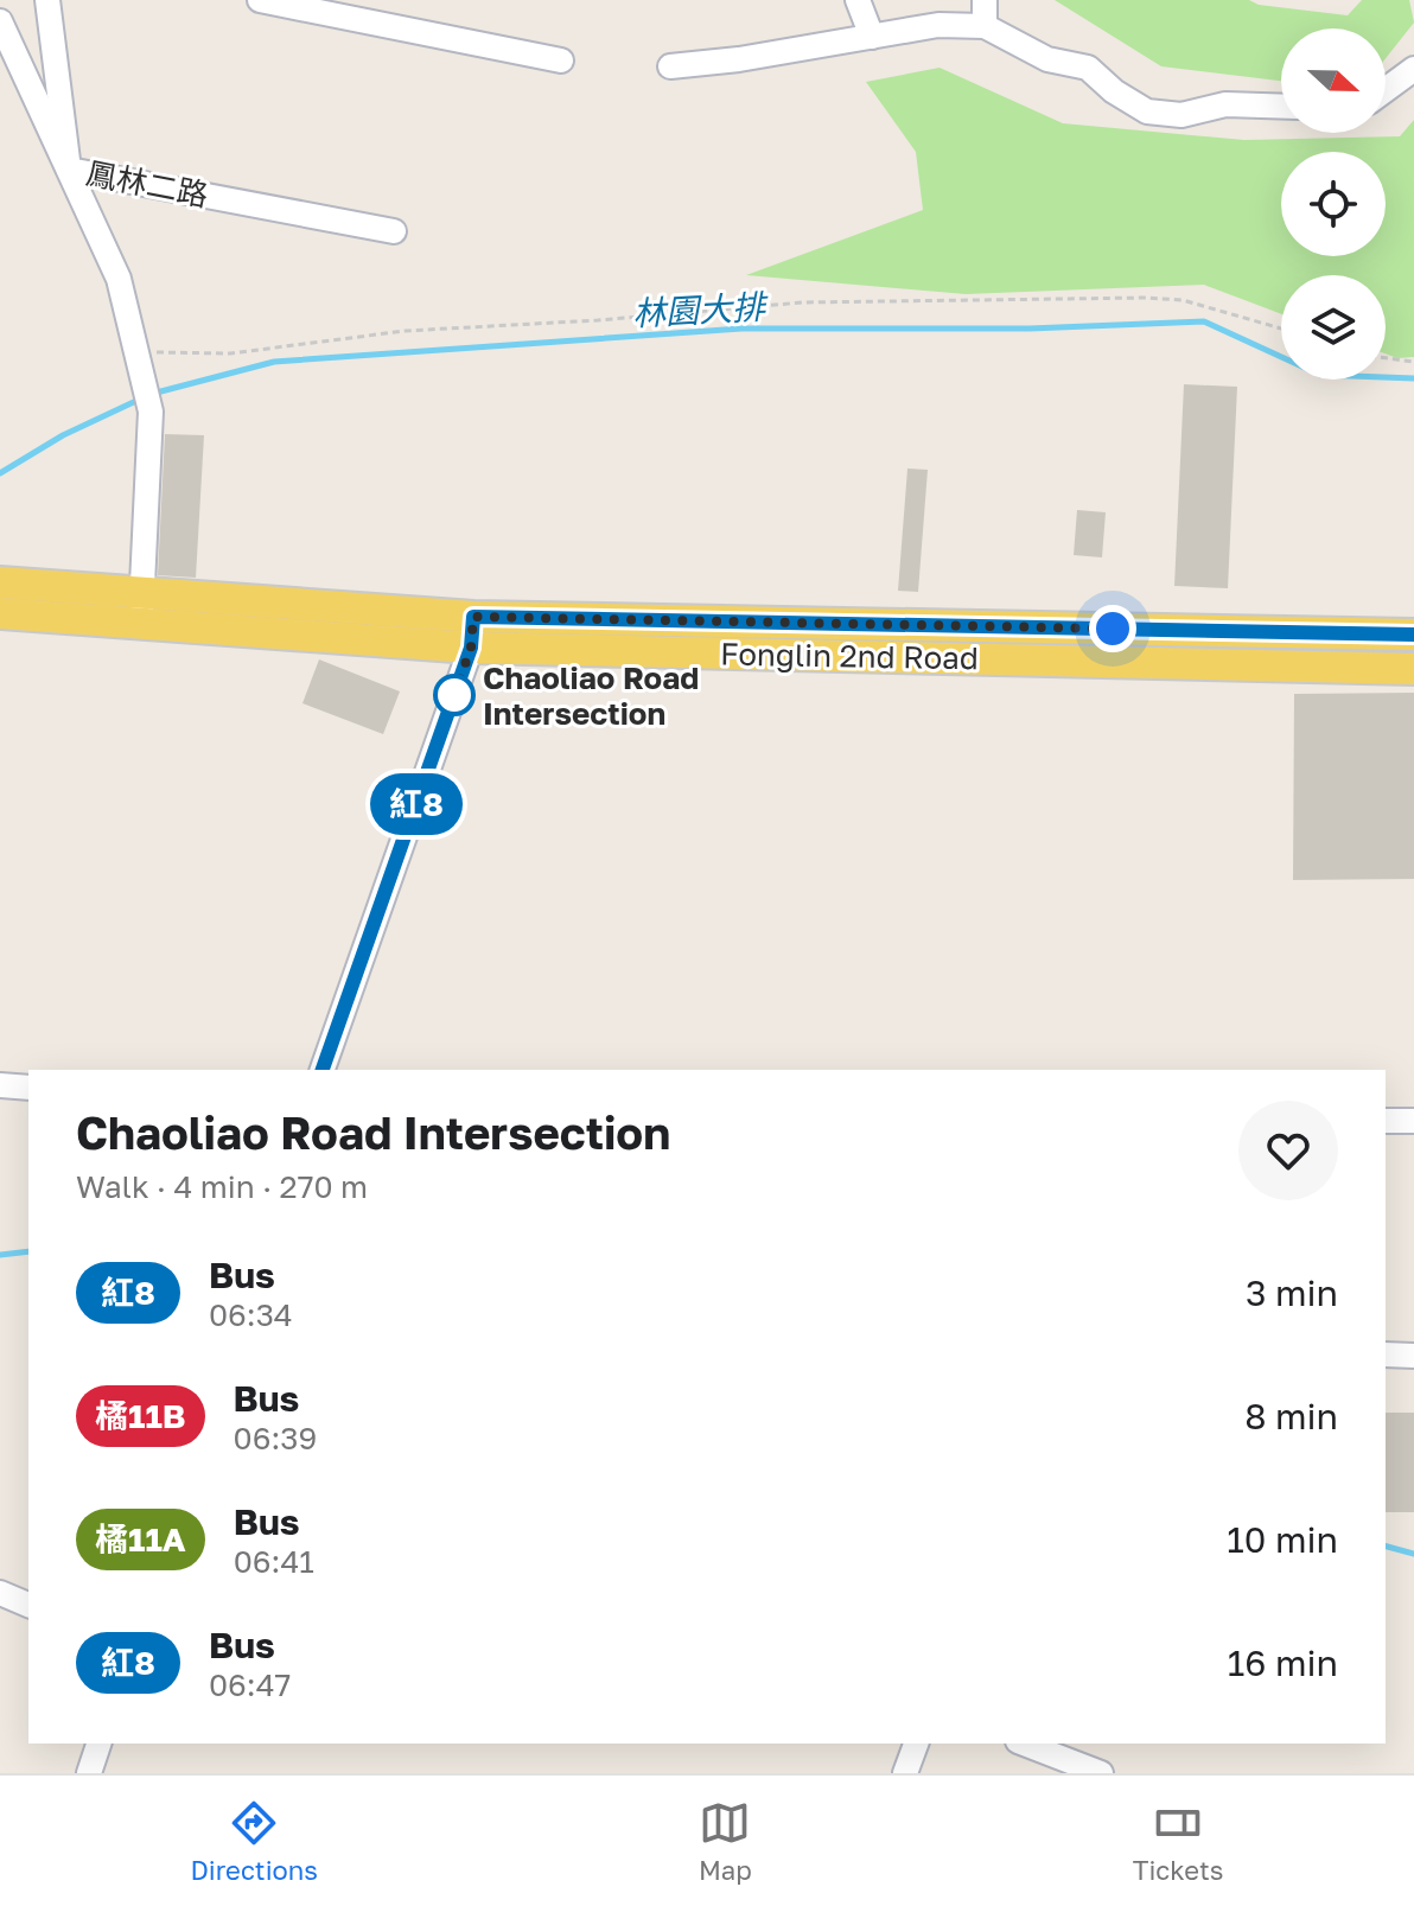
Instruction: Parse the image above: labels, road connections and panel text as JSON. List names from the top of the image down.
{
  "streets": {
    "main road": ["Fonglin 2nd Road"],
    "street": ["鳳林二路"]
  },
  "water": ["林園大排"],
  "places": ["Chaoliao Road Intersection"],
  "lines": ["bus line 紅8"],
  "north": "right",
  "page": {
    "on_map": "紅8",
    "heading": ["Chaoliao Road Intersection", "Walk · 4 min · 270 m"],
    "list": [
      {
        "mark": "紅8",
        "name": "Bus",
        "note": "06:34",
        "value": "3 min"
      },
      {
        "mark": "橘11B",
        "name": "Bus",
        "note": "06:39",
        "value": "8 min"
      },
      {
        "mark": "橘11A",
        "name": "Bus",
        "note": "06:41",
        "value": "10 min"
      },
      {
        "mark": "紅8",
        "name": "Bus",
        "note": "06:47",
        "value": "16 min"
      }
    ],
    "tabs": ["Directions", "Map", "Tickets"]
  }
}
